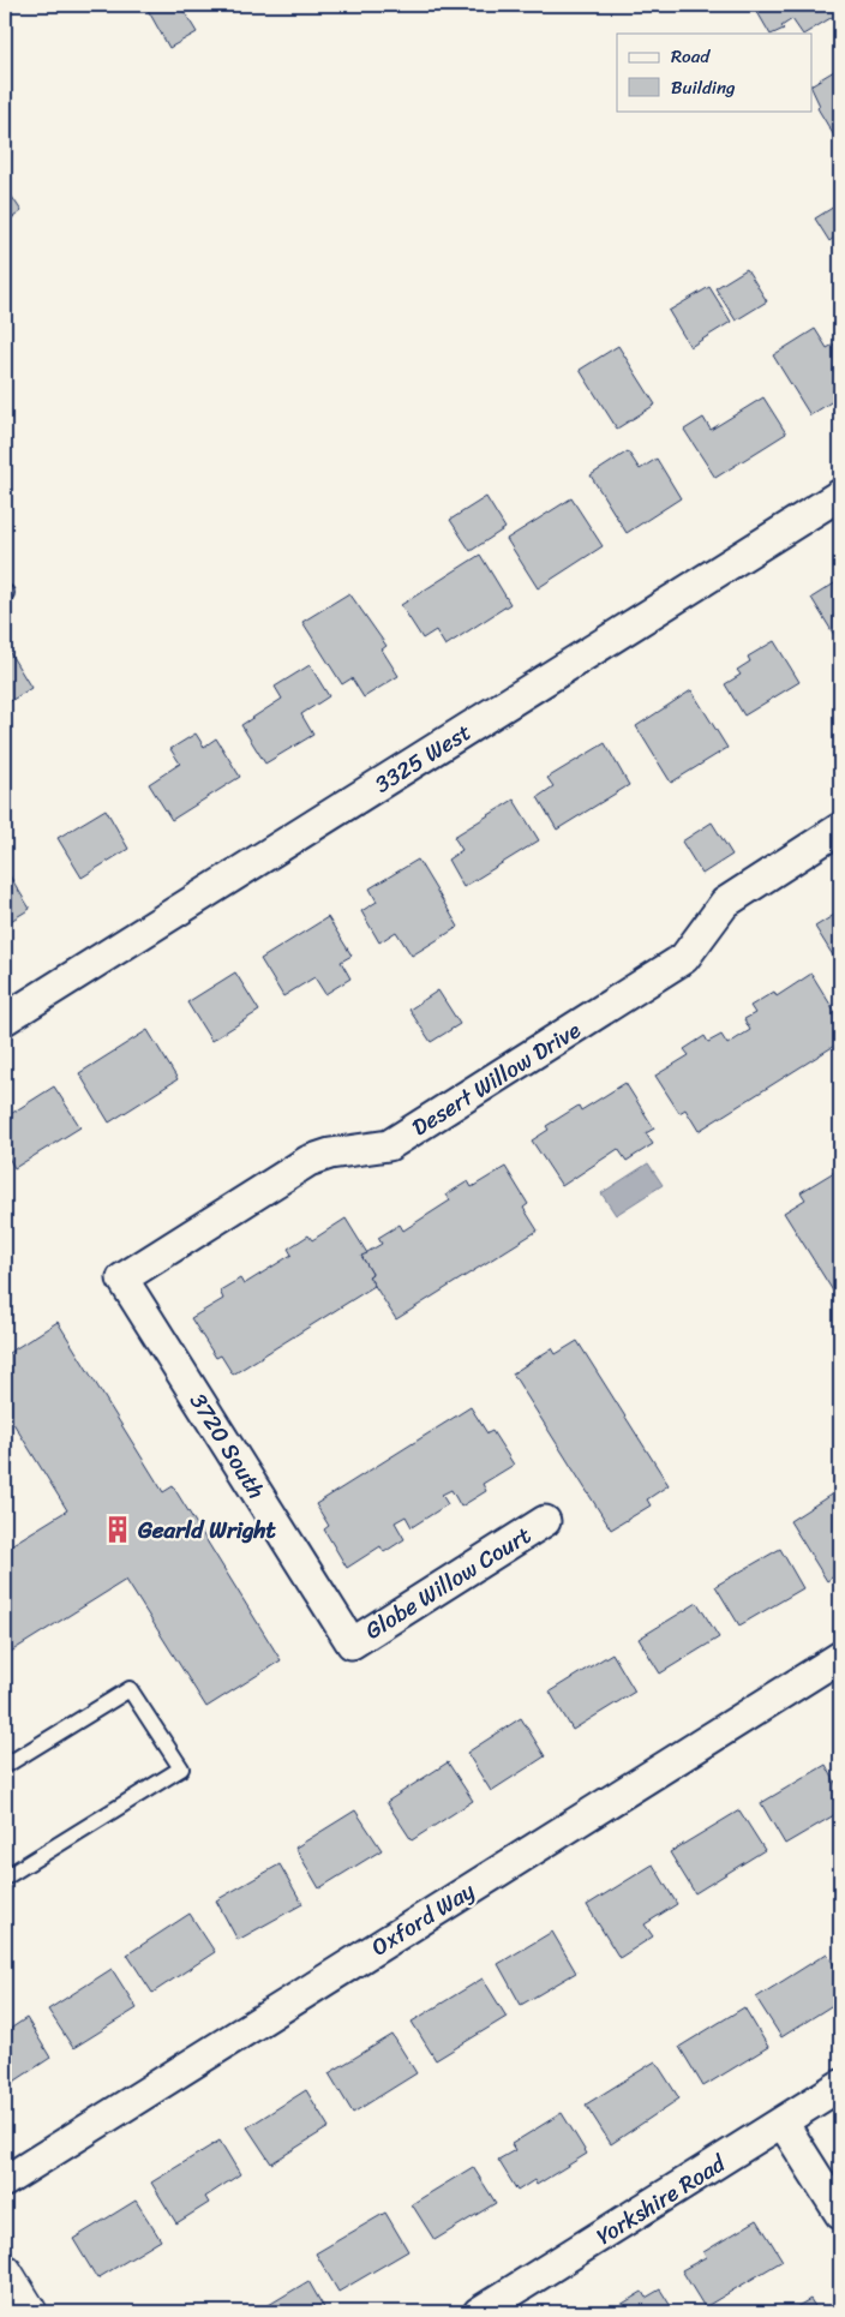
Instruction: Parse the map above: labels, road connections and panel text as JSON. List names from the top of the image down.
{
  "streets": {
    "street": [
      "3325 West",
      "Desert Willow Drive",
      "3720 South",
      "Globe Willow Court",
      "Oxford Way",
      "Yorkshire Road"
    ]
  },
  "crossings": [
    ["Desert Willow Drive", "3720 South"],
    ["3720 South", "Globe Willow Court"]
  ],
  "places": {
    "building": ["Gearld Wright"]
  },
  "legend": ["Road", "Building"]
}
